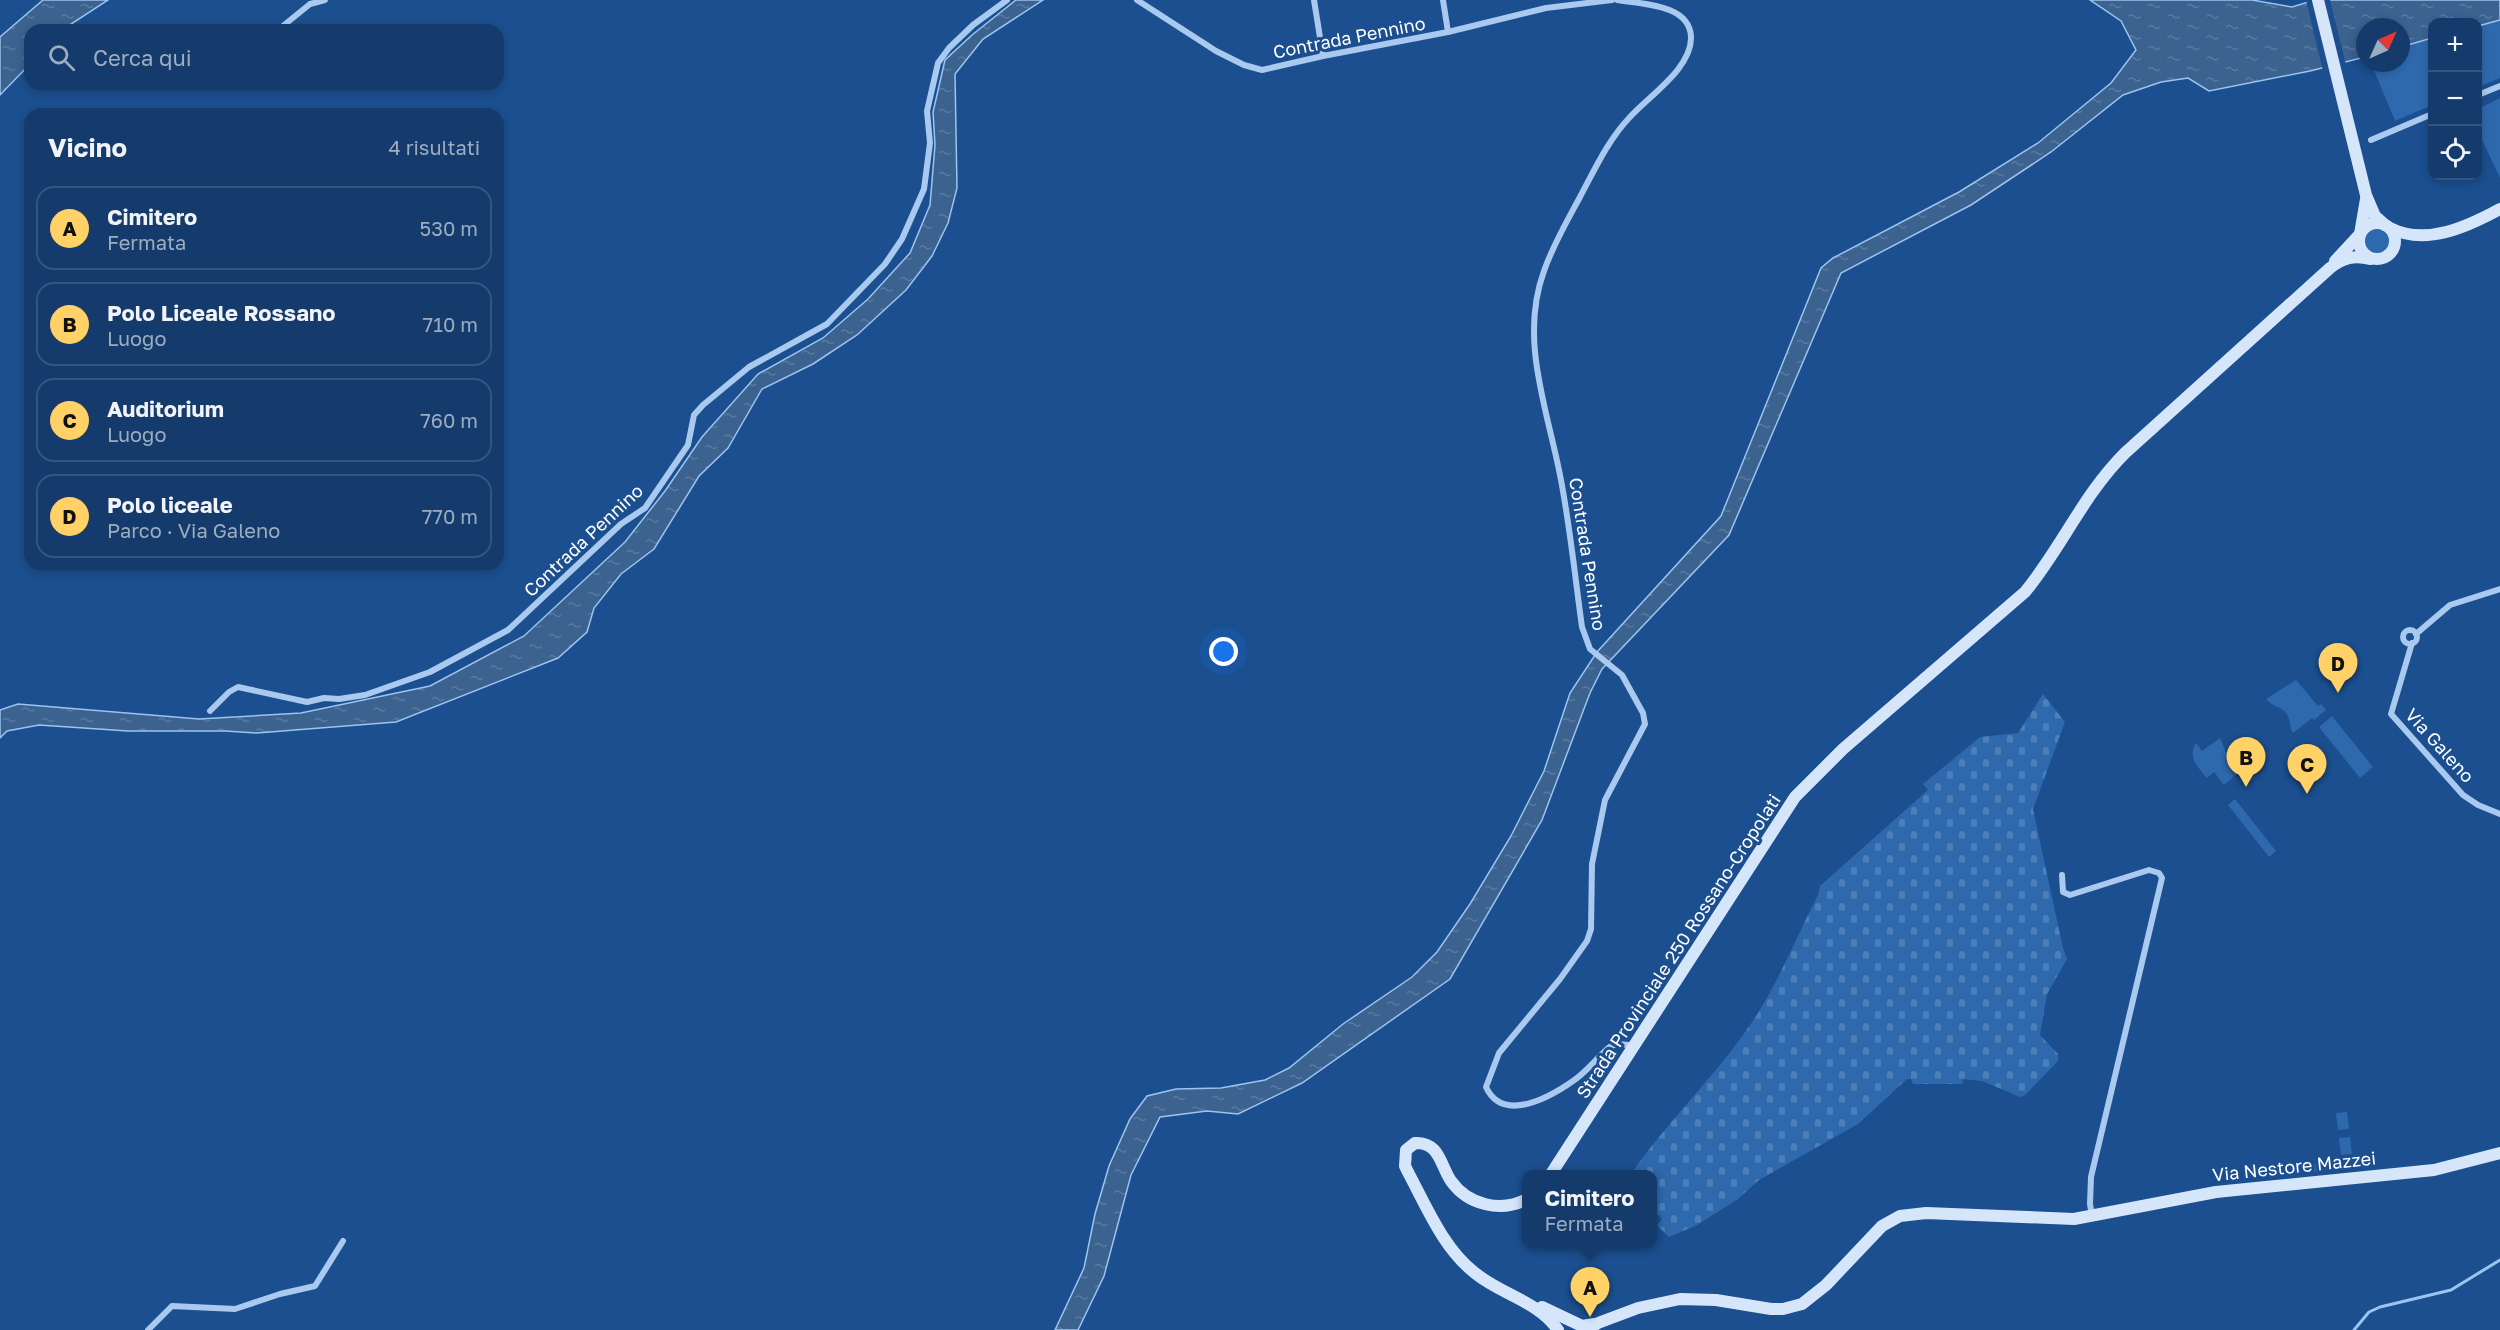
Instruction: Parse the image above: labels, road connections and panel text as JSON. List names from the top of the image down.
{
  "streets": {
    "main road": ["Strada Provinciale 250 Rossano-Cropolati", "Via Nestore Mazzei"],
    "street": ["Contrada Pennino", "Via Galeno"]
  },
  "north": "top right",
  "page": {
    "map_buttons": ["+", "−"],
    "search": "Cerca qui",
    "heading": ["Vicino", "4 risultati"],
    "list": [
      {
        "mark": "A",
        "name": "Cimitero",
        "note": "Fermata",
        "value": "530 m"
      },
      {
        "mark": "B",
        "name": "Polo Liceale Rossano",
        "note": "Luogo",
        "value": "710 m"
      },
      {
        "mark": "C",
        "name": "Auditorium",
        "note": "Luogo",
        "value": "760 m"
      },
      {
        "mark": "D",
        "name": "Polo liceale",
        "note": "Parco · Via Galeno",
        "value": "770 m"
      }
    ],
    "pins": [
      "D",
      "B",
      "C",
      "A"
    ],
    "popup": ["Cimitero", "Fermata"]
  }
}
